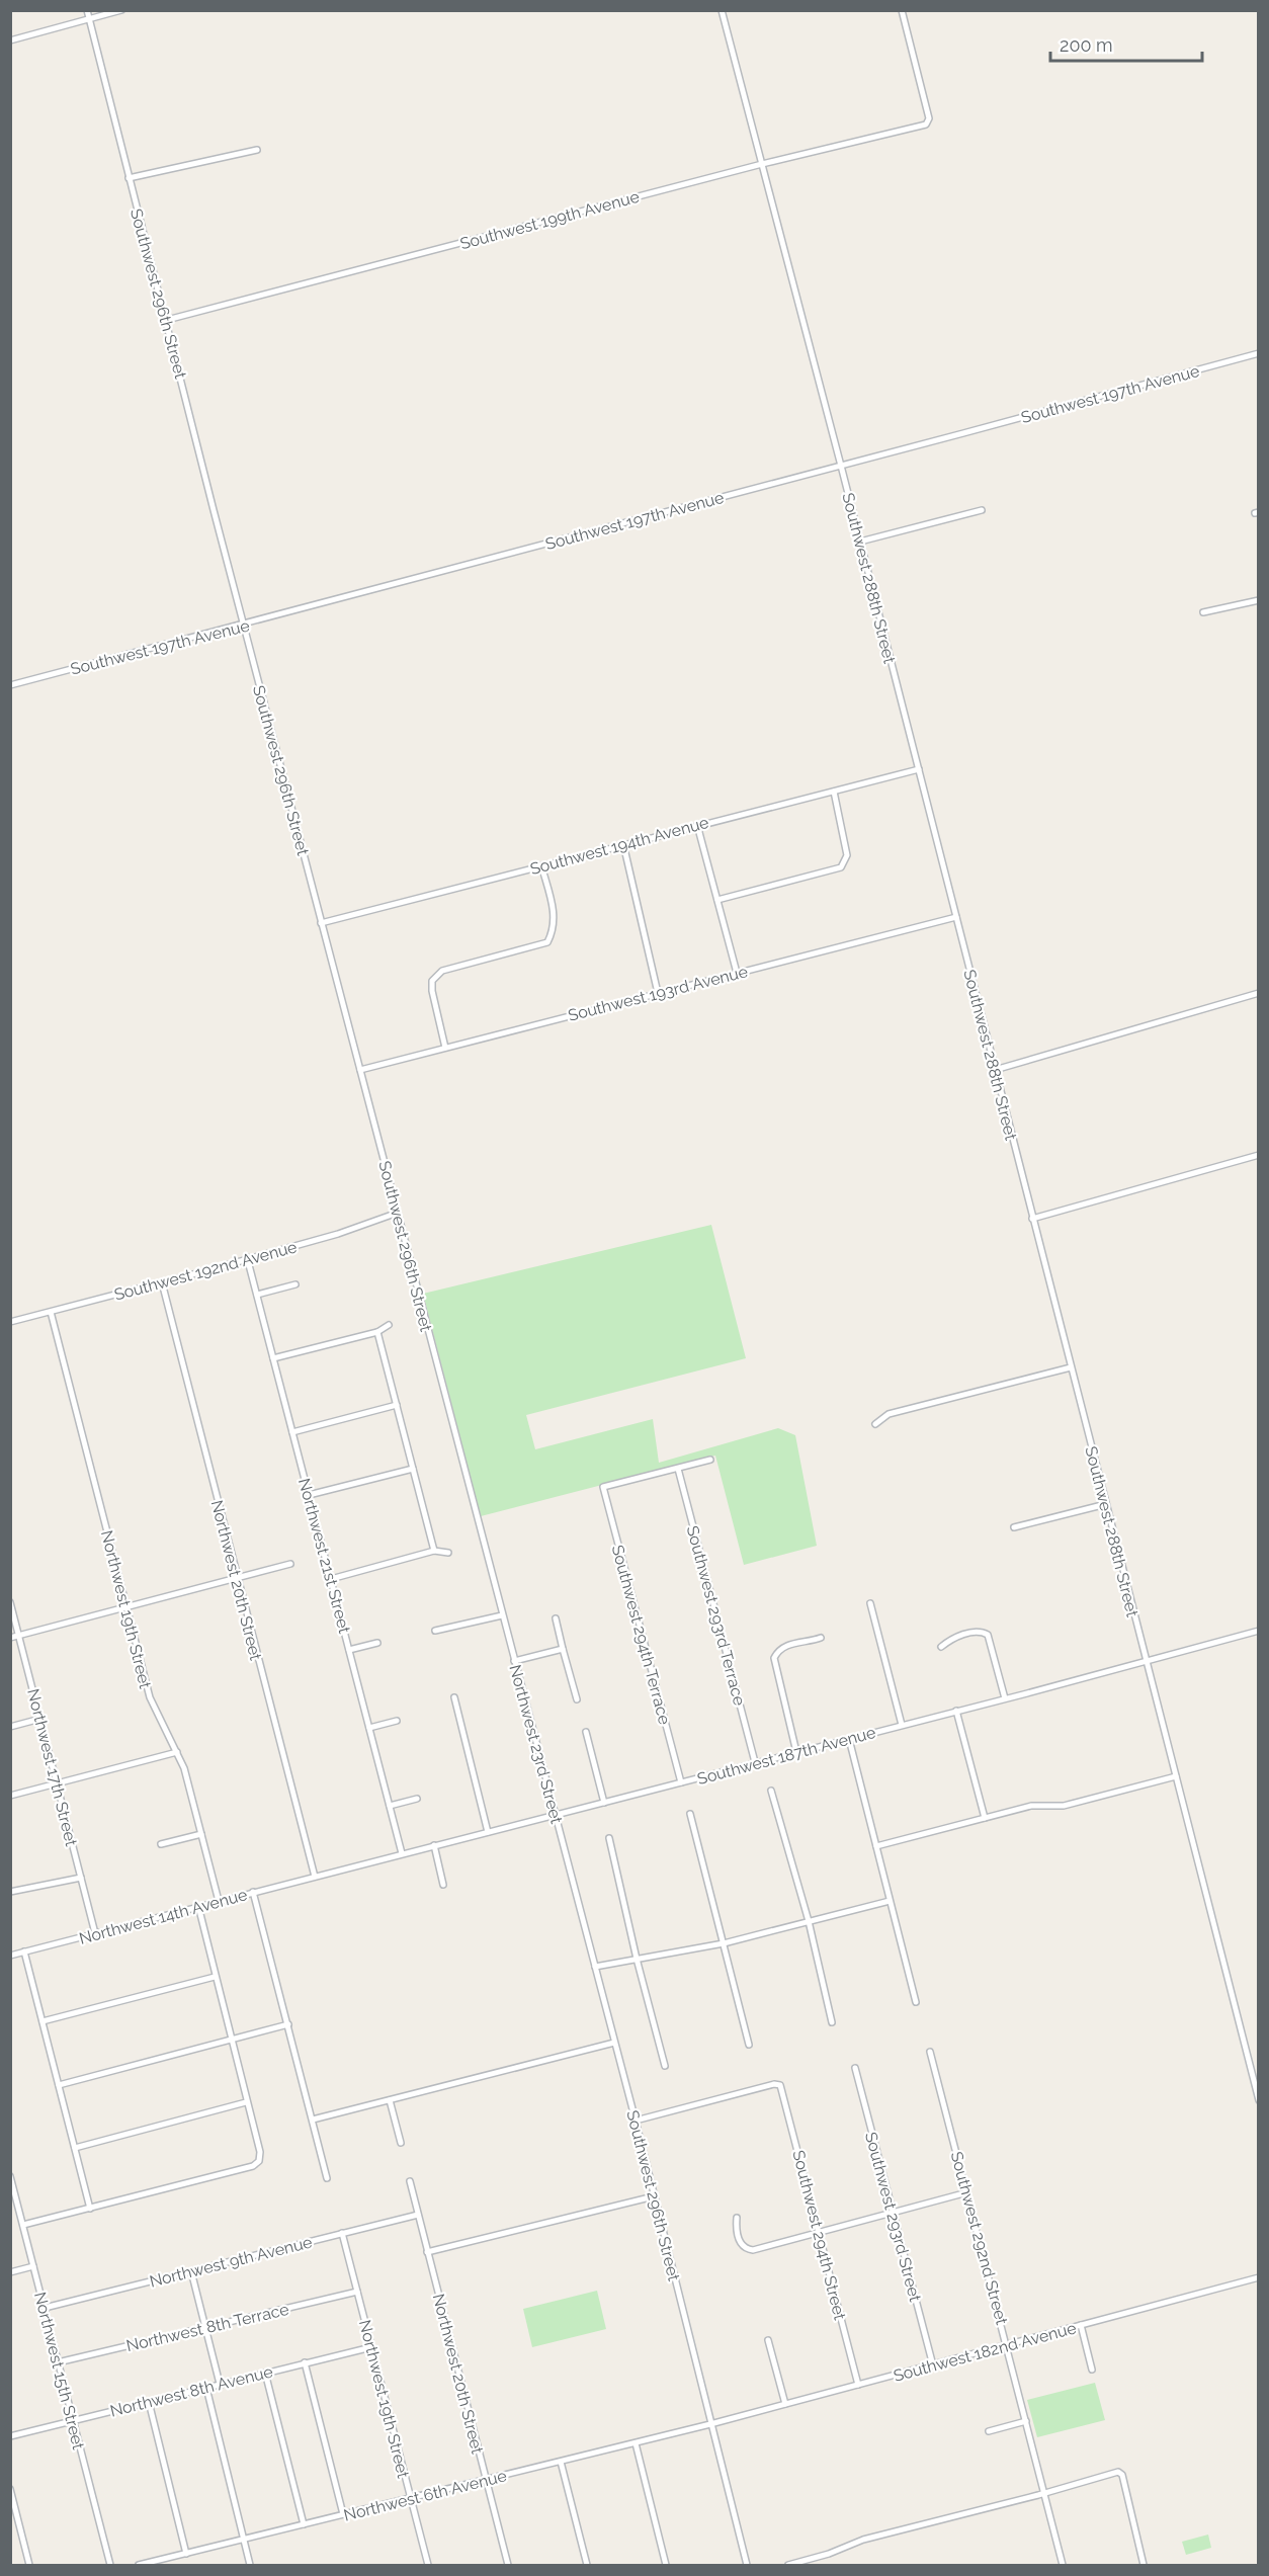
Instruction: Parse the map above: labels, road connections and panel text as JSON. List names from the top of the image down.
{
  "streets": {
    "street": [
      "Southwest 199th Avenue",
      "Southwest 296th Street",
      "Southwest 197th Avenue",
      "Southwest 288th Street",
      "Southwest 194th Avenue",
      "Southwest 193rd Avenue",
      "Southwest 192nd Avenue",
      "Northwest 21st Street",
      "Northwest 20th Street",
      "Northwest 19th Street",
      "Southwest 293rd Terrace",
      "Southwest 294th Terrace",
      "Northwest 23rd Street",
      "Southwest 187th Avenue",
      "Northwest 17th Street",
      "Northwest 14th Avenue",
      "Southwest 293rd Street",
      "Southwest 294th Street",
      "Southwest 292nd Street",
      "Northwest 9th Avenue",
      "Northwest 8th Terrace",
      "Southwest 182nd Avenue",
      "Northwest 15th Street",
      "Northwest 8th Avenue",
      "Northwest 6th Avenue"
    ]
  },
  "crossings": [
    ["Southwest 199th Avenue", "Southwest 296th Street"],
    ["Southwest 199th Avenue", "Southwest 288th Street"],
    ["Southwest 296th Street", "Southwest 197th Avenue"],
    ["Southwest 296th Street", "Southwest 194th Avenue"],
    ["Southwest 296th Street", "Southwest 193rd Avenue"],
    ["Southwest 296th Street", "Southwest 192nd Avenue"],
    ["Southwest 296th Street", "Northwest 23rd Street"],
    ["Southwest 296th Street", "Southwest 294th Street"],
    ["Southwest 296th Street", "Southwest 182nd Avenue"],
    ["Southwest 296th Street", "Northwest 6th Avenue"],
    ["Southwest 197th Avenue", "Southwest 288th Street"],
    ["Southwest 288th Street", "Southwest 194th Avenue"],
    ["Southwest 288th Street", "Southwest 193rd Avenue"],
    ["Southwest 288th Street", "Southwest 187th Avenue"],
    ["Southwest 192nd Avenue", "Northwest 21st Street"],
    ["Southwest 192nd Avenue", "Northwest 20th Street"],
    ["Southwest 192nd Avenue", "Northwest 19th Street"],
    ["Northwest 21st Street", "Southwest 187th Avenue"],
    ["Northwest 20th Street", "Southwest 187th Avenue"],
    ["Northwest 20th Street", "Northwest 14th Avenue"],
    ["Northwest 20th Street", "Northwest 9th Avenue"],
    ["Northwest 20th Street", "Northwest 6th Avenue"],
    ["Northwest 19th Street", "Northwest 14th Avenue"],
    ["Northwest 19th Street", "Northwest 9th Avenue"],
    ["Northwest 19th Street", "Northwest 8th Terrace"],
    ["Northwest 19th Street", "Northwest 8th Avenue"],
    ["Northwest 19th Street", "Northwest 6th Avenue"],
    ["Southwest 293rd Terrace", "Southwest 294th Terrace"],
    ["Southwest 293rd Terrace", "Southwest 187th Avenue"],
    ["Southwest 294th Terrace", "Southwest 187th Avenue"],
    ["Northwest 23rd Street", "Southwest 187th Avenue"],
    ["Southwest 187th Avenue", "Northwest 14th Avenue"],
    ["Northwest 17th Street", "Northwest 14th Avenue"],
    ["Southwest 293rd Street", "Southwest 182nd Avenue"],
    ["Southwest 294th Street", "Southwest 182nd Avenue"],
    ["Southwest 292nd Street", "Southwest 182nd Avenue"],
    ["Northwest 9th Avenue", "Northwest 15th Street"],
    ["Northwest 8th Terrace", "Northwest 15th Street"],
    ["Southwest 182nd Avenue", "Northwest 6th Avenue"],
    ["Northwest 15th Street", "Northwest 8th Avenue"]
  ],
  "scale_bar": "200 m"
}
